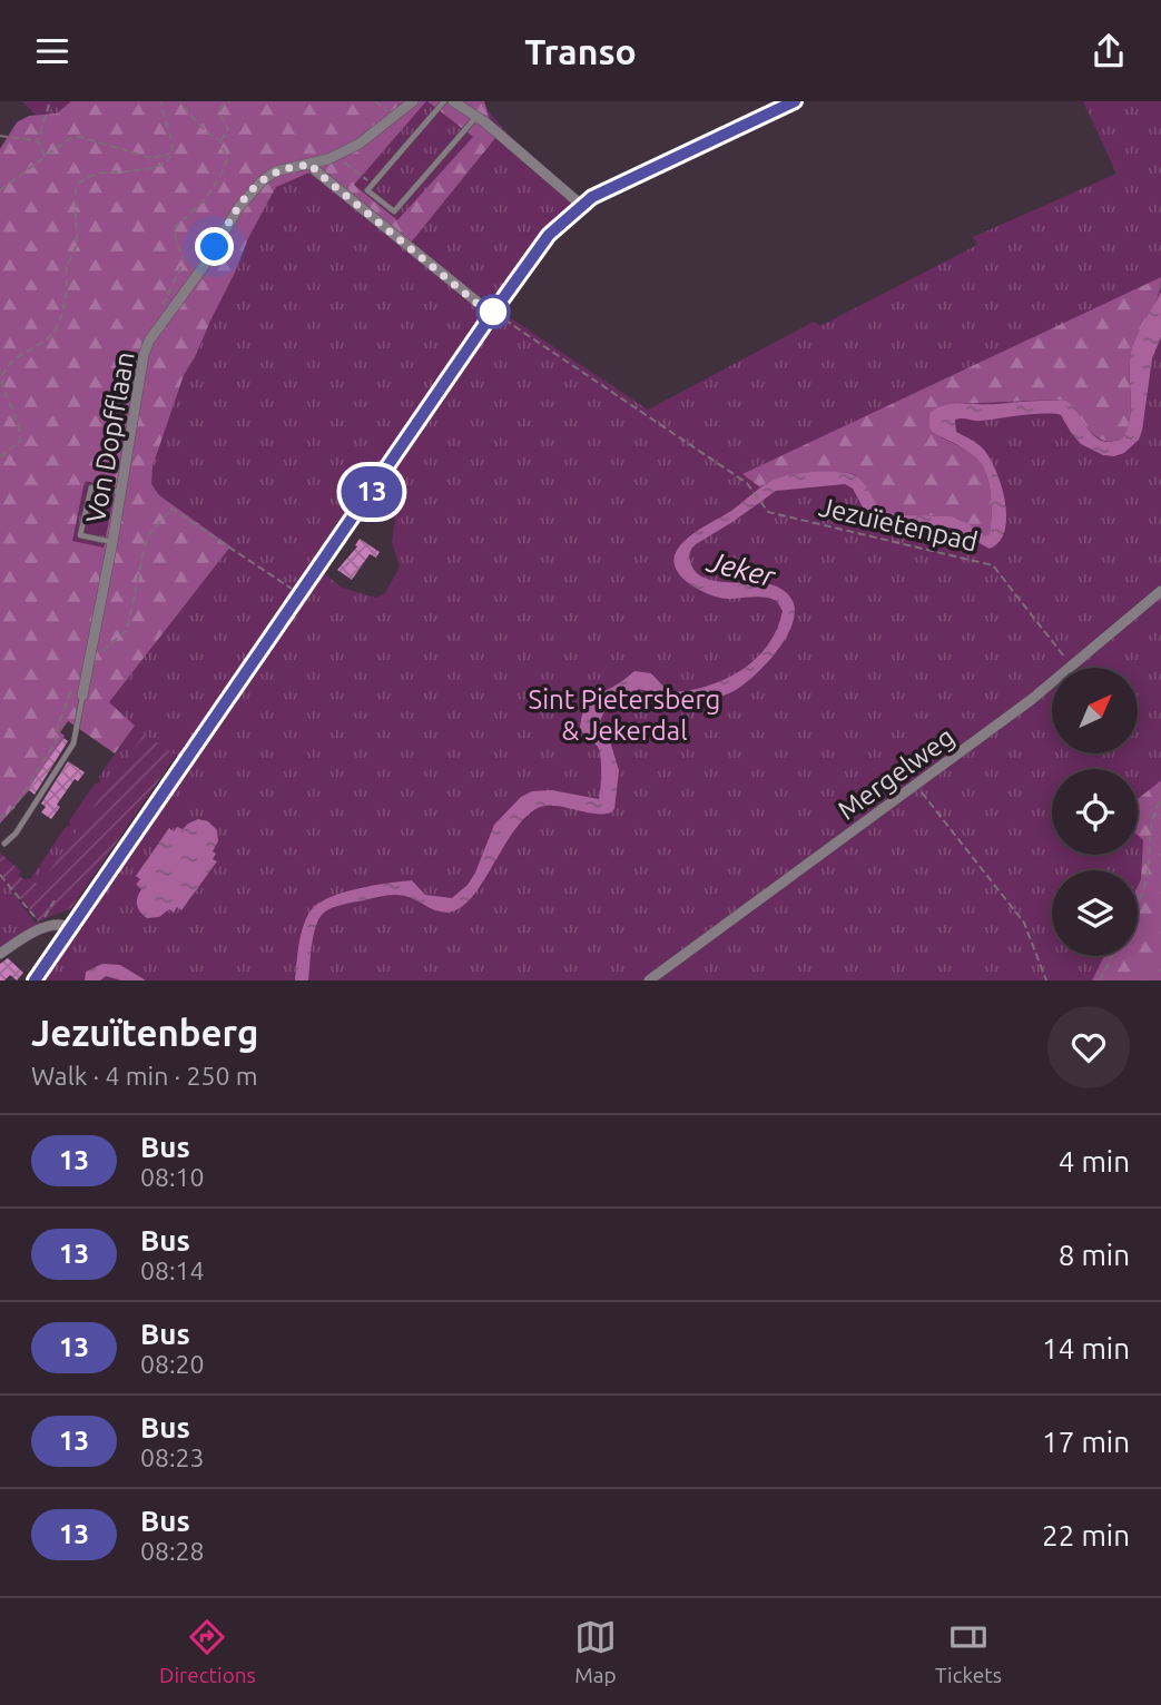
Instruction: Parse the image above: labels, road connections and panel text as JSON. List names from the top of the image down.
{
  "streets": {
    "street": ["Von Dopfflaan", "Mergelweg"],
    "path": ["Jezuïetenpad"]
  },
  "crossings": [
    ["Jezuïetenpad", "Mergelweg"]
  ],
  "water": ["Jeker"],
  "parks": ["Sint Pietersberg & Jekerdal"],
  "lines": ["bus line 13"],
  "north": "top right",
  "page": {
    "header": "Transo",
    "on_map": "13",
    "heading": ["Jezuïtenberg", "Walk · 4 min · 250 m"],
    "list": [
      {
        "mark": "13",
        "name": "Bus",
        "note": "08:10",
        "value": "4 min"
      },
      {
        "mark": "13",
        "name": "Bus",
        "note": "08:14",
        "value": "8 min"
      },
      {
        "mark": "13",
        "name": "Bus",
        "note": "08:20",
        "value": "14 min"
      },
      {
        "mark": "13",
        "name": "Bus",
        "note": "08:23",
        "value": "17 min"
      },
      {
        "mark": "13",
        "name": "Bus",
        "note": "08:28",
        "value": "22 min"
      }
    ],
    "tabs": ["Directions", "Map", "Tickets"]
  }
}
